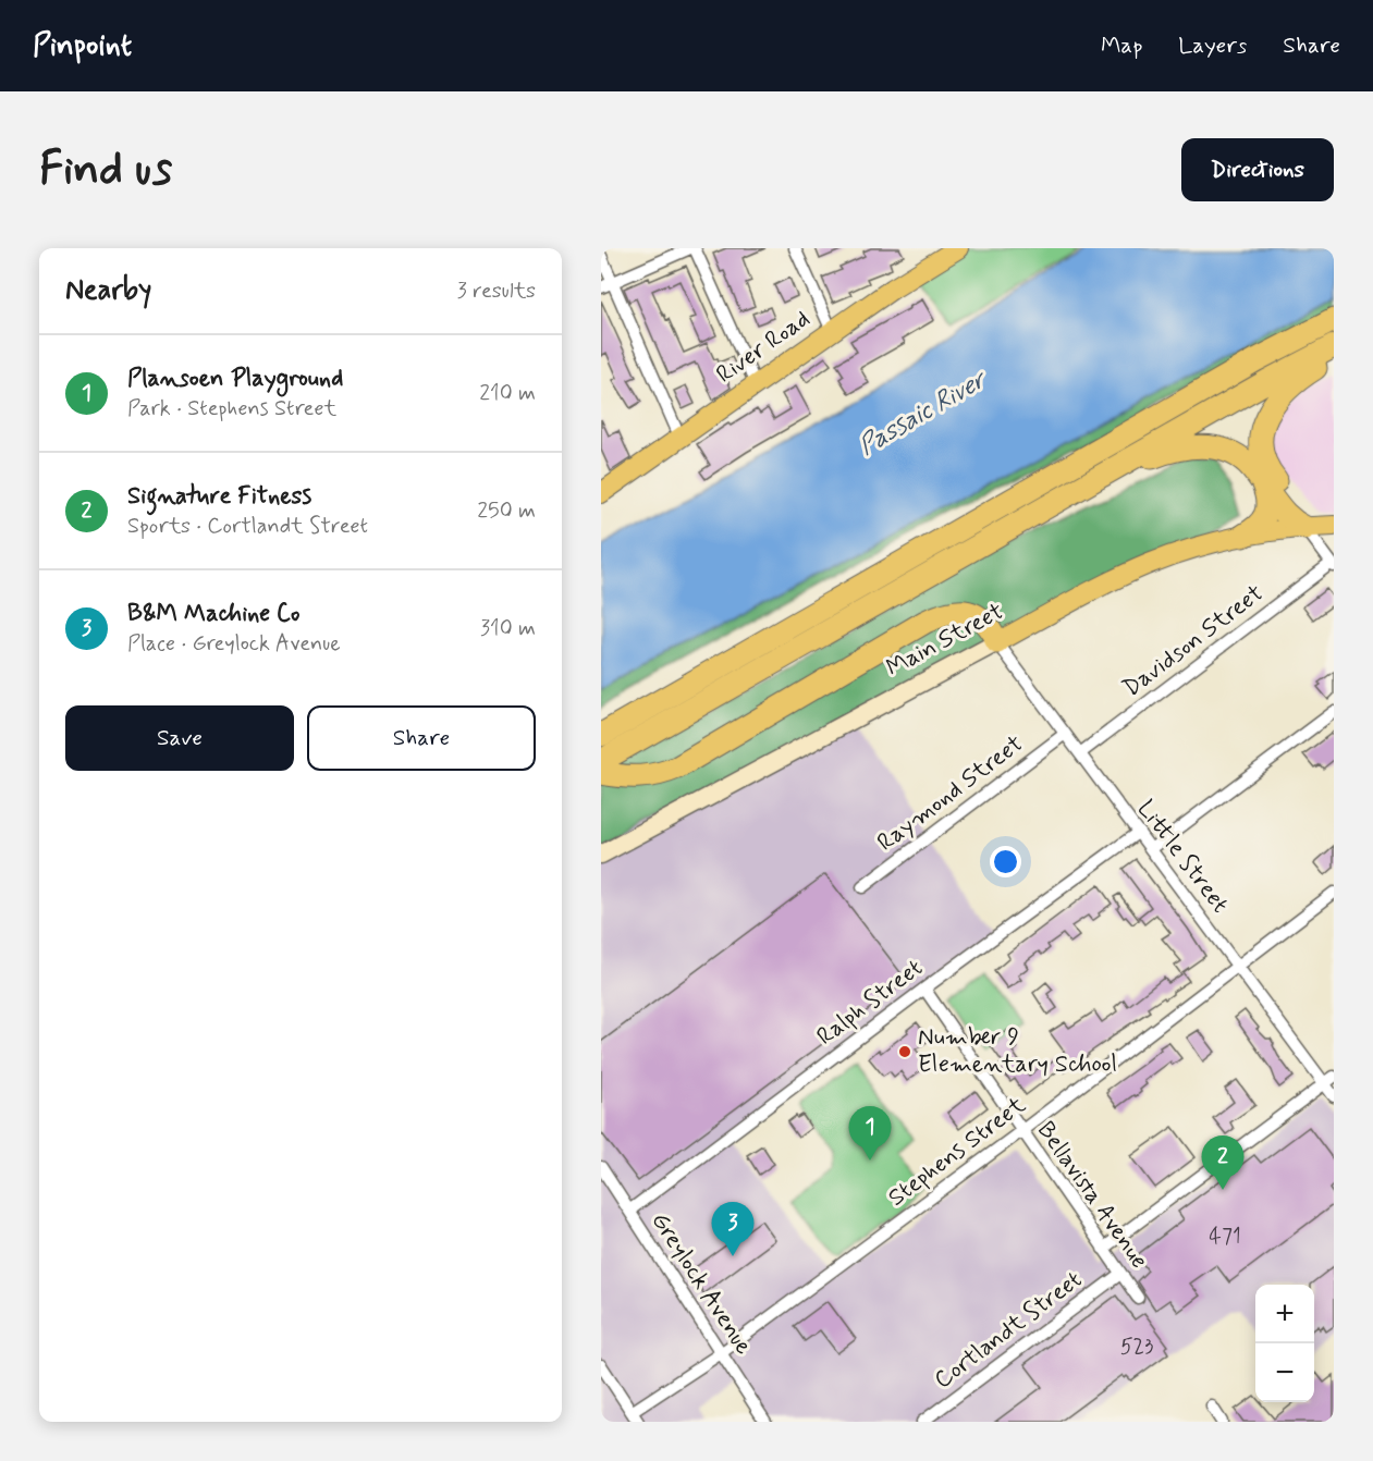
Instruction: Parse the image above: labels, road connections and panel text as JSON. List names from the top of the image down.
{
  "streets": {
    "main road": ["River Road", "Main Street"],
    "street": [
      "Davidson Street",
      "Raymond Street",
      "Little Street",
      "Ralph Street",
      "Stephens Street",
      "Bellavista Avenue",
      "Greylock Avenue",
      "Cortlandt Street"
    ]
  },
  "crossings": [
    ["Main Street", "Little Street"],
    ["Davidson Street", "Little Street"],
    ["Raymond Street", "Little Street"],
    ["Little Street", "Ralph Street"],
    ["Little Street", "Stephens Street"],
    ["Little Street", "Cortlandt Street"],
    ["Ralph Street", "Bellavista Avenue"],
    ["Ralph Street", "Greylock Avenue"],
    ["Stephens Street", "Bellavista Avenue"],
    ["Stephens Street", "Greylock Avenue"],
    ["Bellavista Avenue", "Cortlandt Street"]
  ],
  "water": ["Passaic River"],
  "places": ["Number 9 Elementary School"],
  "house_numbers": ["471", "523"],
  "page": {
    "header": "Pinpoint",
    "nav": ["Map", "Layers", "Share"],
    "buttons": [
      "Directions",
      ["Save", "Share"]
    ],
    "title": "Find us",
    "heading": ["Nearby", "3 results"],
    "list": [
      {
        "mark": "1",
        "name": "Plansoen Playground",
        "note": "Park · Stephens Street",
        "value": "210 m"
      },
      {
        "mark": "2",
        "name": "Signature Fitness",
        "note": "Sports · Cortlandt Street",
        "value": "250 m"
      },
      {
        "mark": "3",
        "name": "B&M Machine Co",
        "note": "Place · Greylock Avenue",
        "value": "310 m"
      }
    ],
    "pins": ["1", "2", "3"],
    "map_buttons": ["+", "−"]
  }
}
